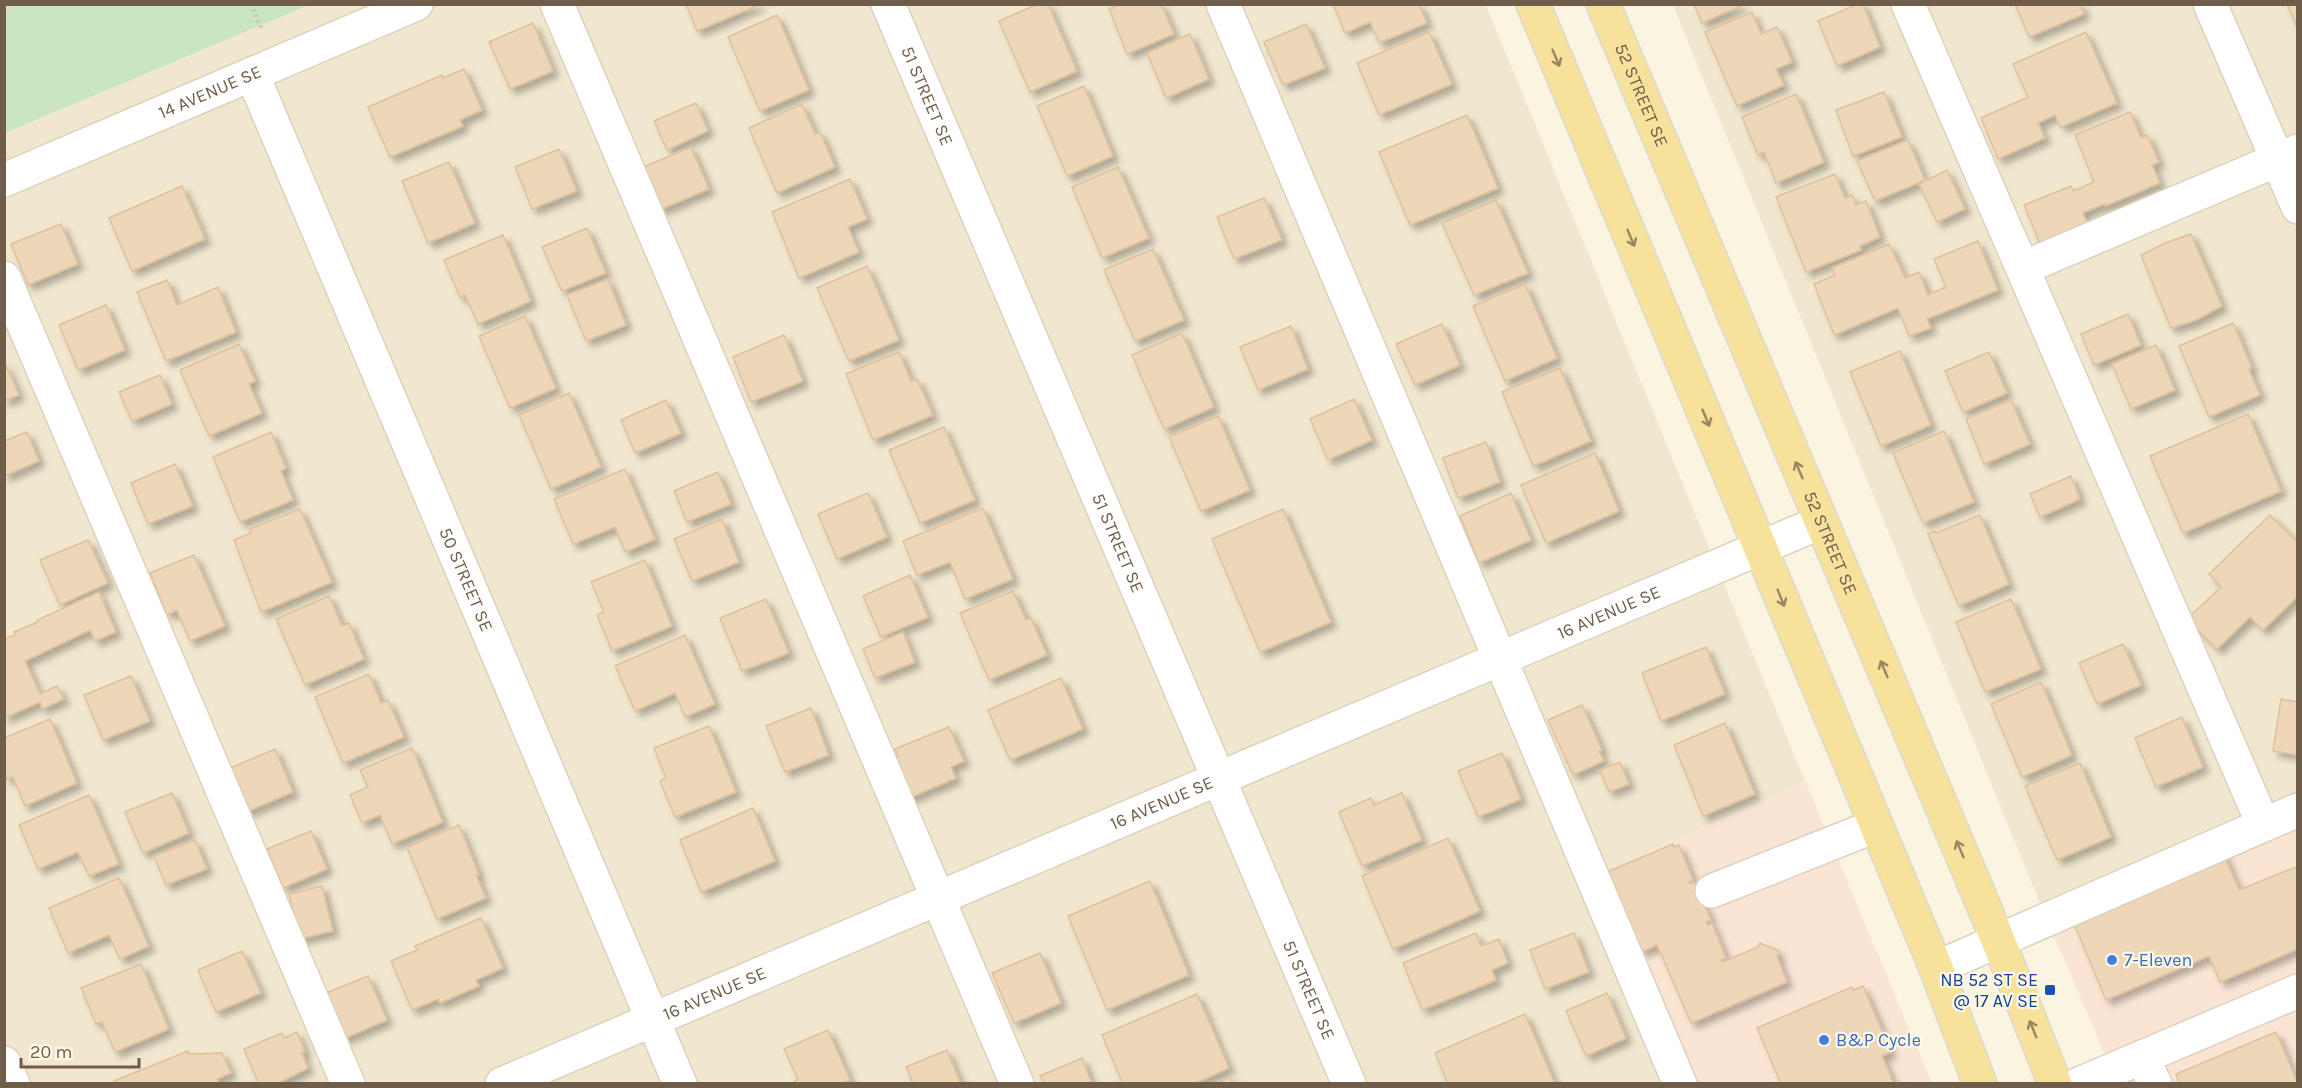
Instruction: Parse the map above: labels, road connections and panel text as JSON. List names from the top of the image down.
{
  "streets": {
    "main road": ["52 STREET SE"],
    "street": [
      "14 AVENUE SE",
      "51 STREET SE",
      "50 STREET SE",
      "16 AVENUE SE"
    ]
  },
  "crossings": [
    ["14 AVENUE SE", "50 STREET SE"],
    ["52 STREET SE", "16 AVENUE SE"],
    ["51 STREET SE", "16 AVENUE SE"],
    ["50 STREET SE", "16 AVENUE SE"]
  ],
  "places": {
    "other": ["7-Eleven", "B&P Cycle"],
    "transit": ["NB 52 ST SE @ 17 AV SE"]
  },
  "scale_bar": "20 m"
}
